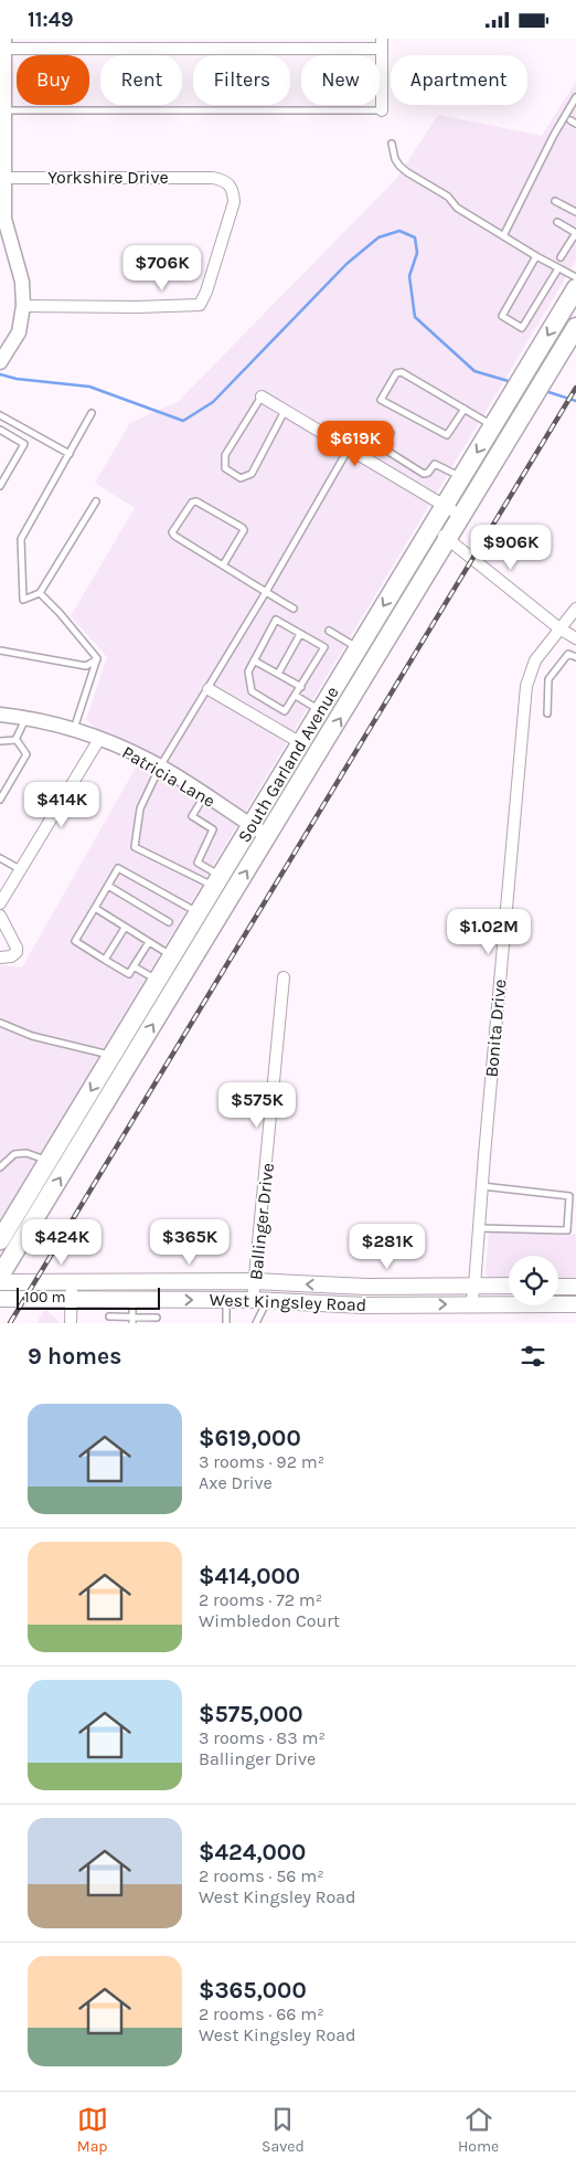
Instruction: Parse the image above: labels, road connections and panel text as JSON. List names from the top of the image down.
{
  "streets": {
    "main road": ["South Garland Avenue", "West Kingsley Road"],
    "street": [
      "Yorkshire Drive",
      "Patricia Lane",
      "Bonita Drive",
      "Ballinger Drive"
    ]
  },
  "crossings": [
    ["South Garland Avenue", "Patricia Lane"],
    ["Bonita Drive", "West Kingsley Road"],
    ["Ballinger Drive", "West Kingsley Road"]
  ],
  "scale_bar": "100 m",
  "page": {
    "status": "11:49",
    "chip": [
      "Buy",
      "Rent",
      "Filters",
      "New",
      "Apartment"
    ],
    "price": [
      "$706K",
      "$619K",
      "$906K",
      "$414K",
      "$1.02M",
      "$575K",
      "$424K",
      "$365K",
      "$281K"
    ],
    "scale": "100 m",
    "heading": "9 homes",
    "list": [
      {
        "name": "$619,000",
        "note": "3 rooms · 92 m² · Axe Drive"
      },
      {
        "name": "$414,000",
        "note": "2 rooms · 72 m² · Wimbledon Court"
      },
      {
        "name": "$575,000",
        "note": "3 rooms · 83 m² · Ballinger Drive"
      },
      {
        "name": "$424,000",
        "note": "2 rooms · 56 m² · West Kingsley Road"
      },
      {
        "name": "$365,000",
        "note": "2 rooms · 66 m² · West Kingsley Road"
      }
    ],
    "tabs": ["Map", "Saved", "Home"]
  }
}
